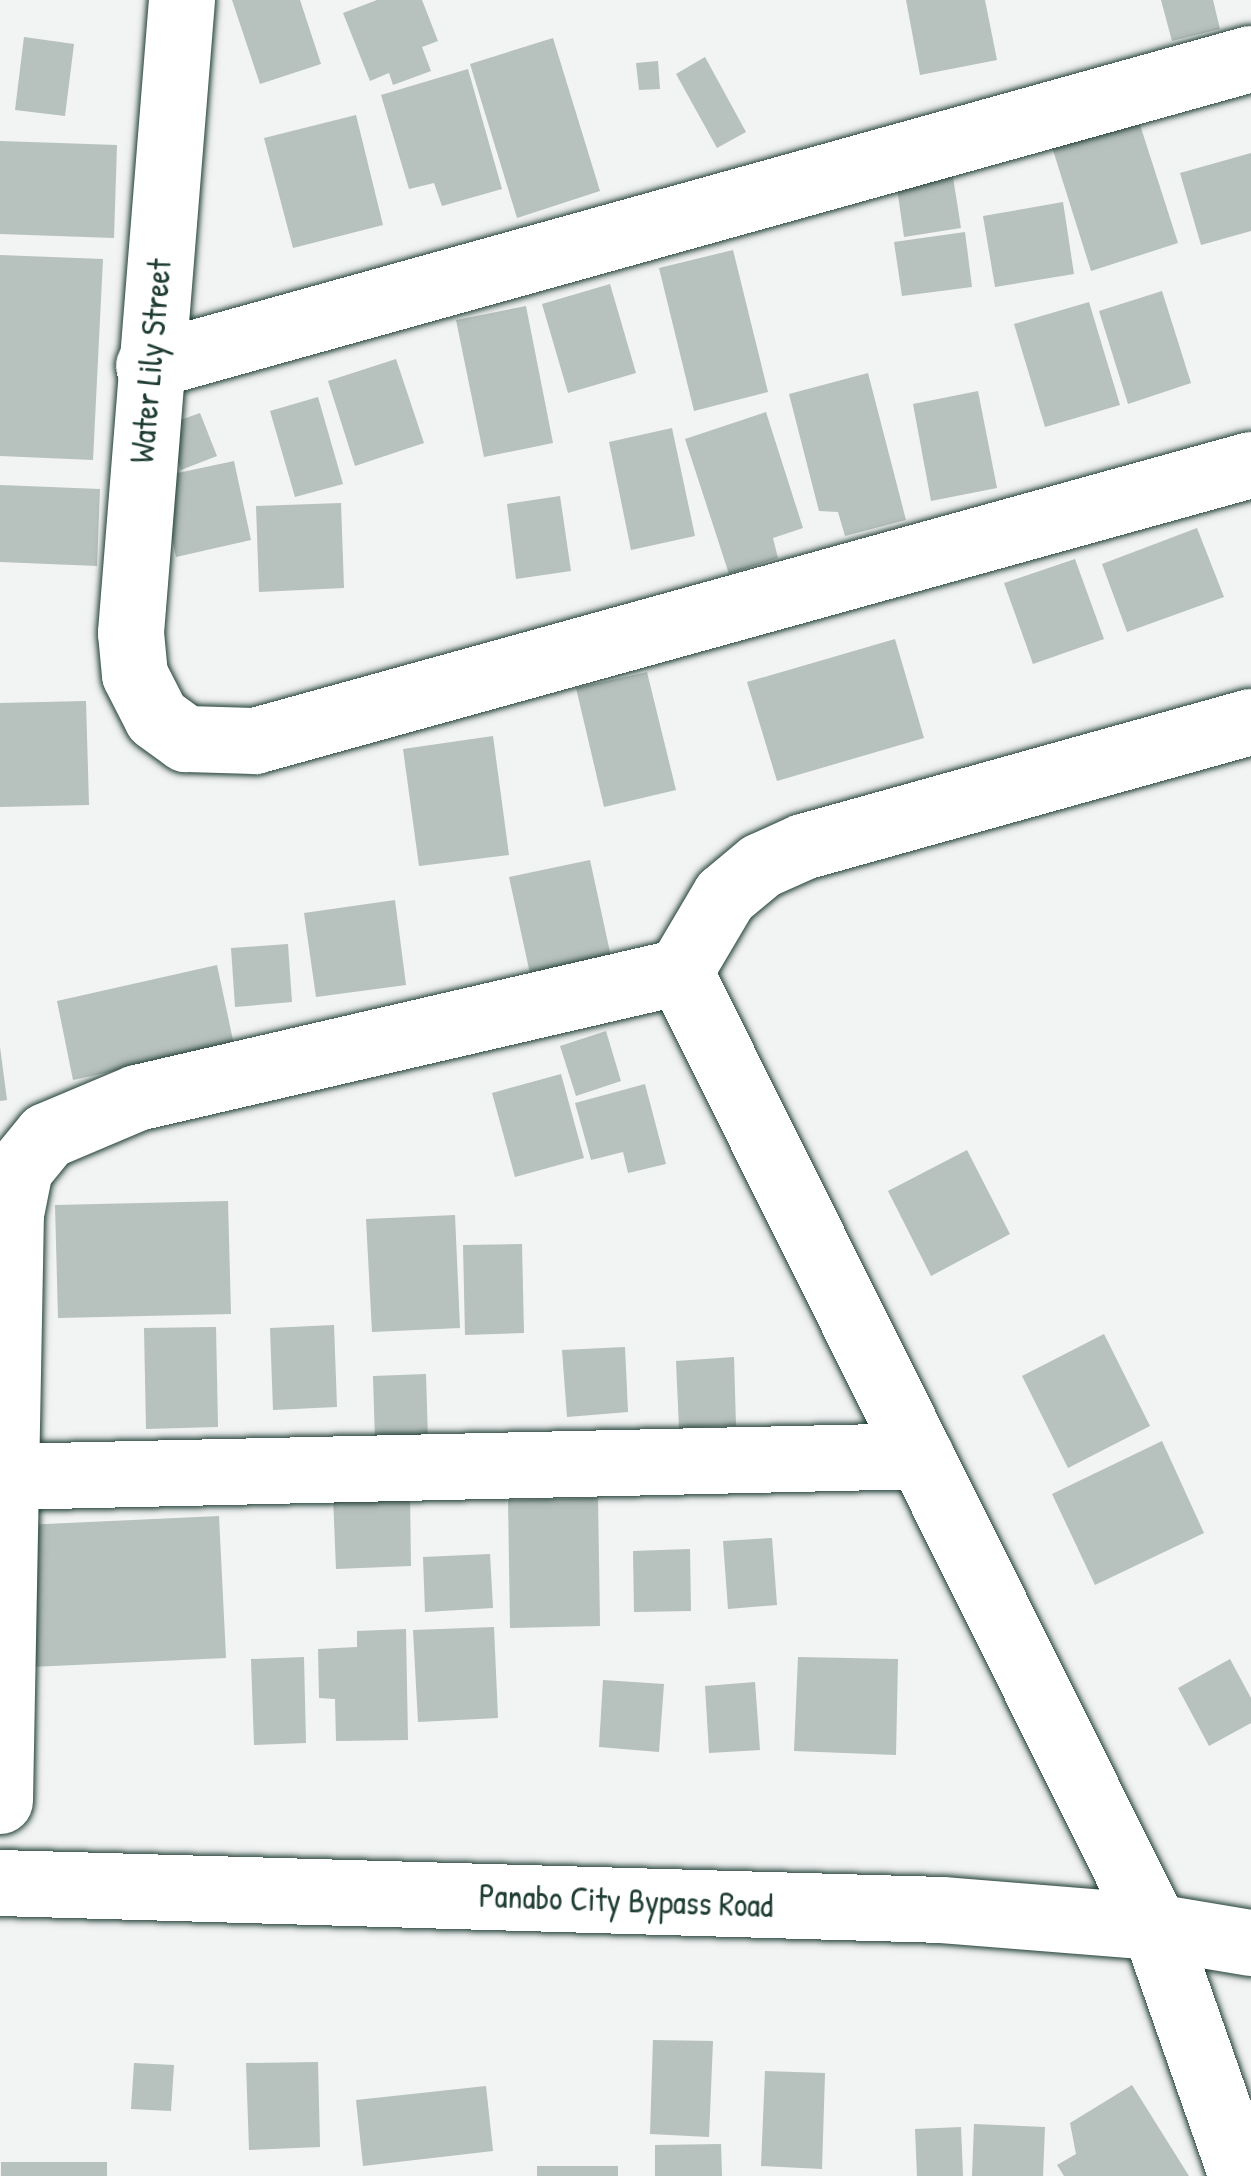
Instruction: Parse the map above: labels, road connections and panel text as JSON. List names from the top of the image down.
{
  "streets": {
    "street": ["Water Lily Street", "Panabo City Bypass Road"]
  }
}
